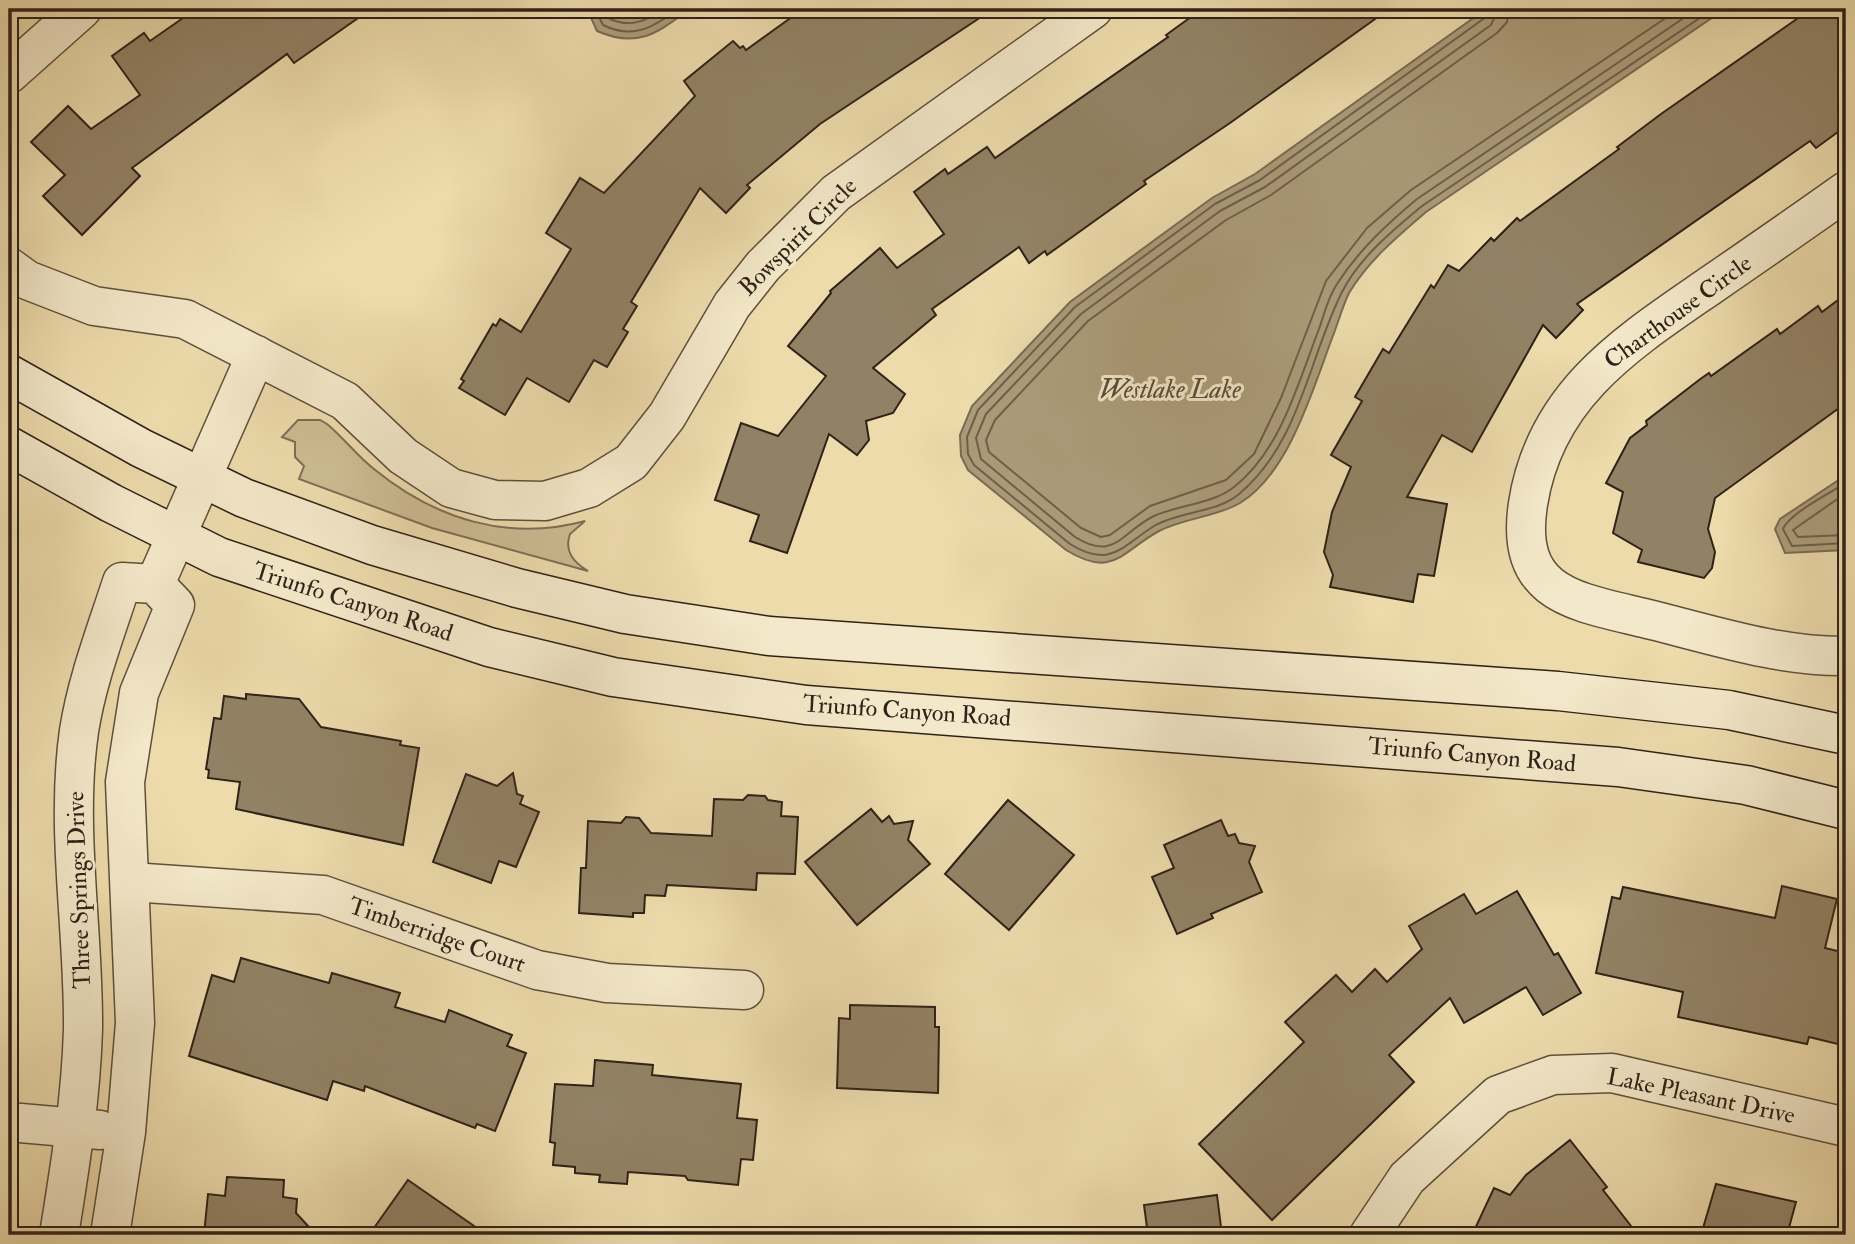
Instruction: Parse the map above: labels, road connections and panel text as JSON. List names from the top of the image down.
{
  "streets": {
    "street": [
      "Bowspirit Circle",
      "Charthouse Circle",
      "Triunfo Canyon Road",
      "Three Springs Drive",
      "Timberridge Court",
      "Lake Pleasant Drive"
    ]
  },
  "crossings": [
    ["Three Springs Drive", "Timberridge Court"]
  ],
  "water": ["Westlake Lake"]
}
